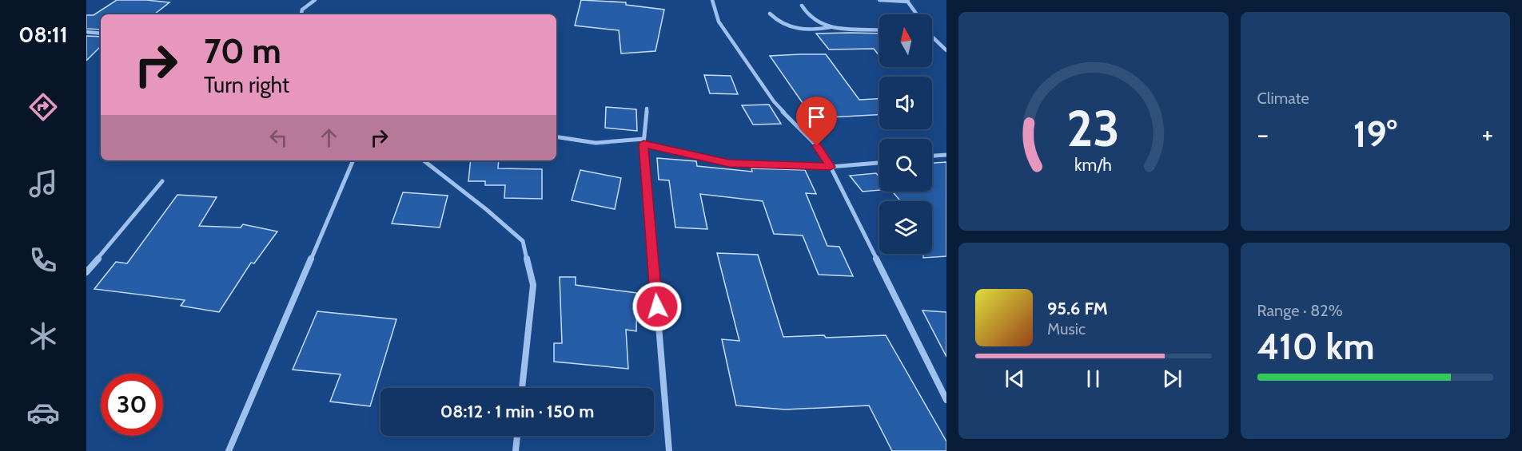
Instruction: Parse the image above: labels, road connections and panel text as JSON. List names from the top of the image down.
{
  "north": "top",
  "page": {
    "tabs": "08:11",
    "tile": [
      "Climate",
      ["Range · 82%", "410 km"]
    ],
    "turn": ["70 m", "Turn right"],
    "heat": ["−", "19°", "+"],
    "song": ["95.6 FM", "Music"],
    "limit": "30",
    "trip": "08:12 · 1 min · 150 m",
    "gauge": ["23", "km/h"]
  }
}
